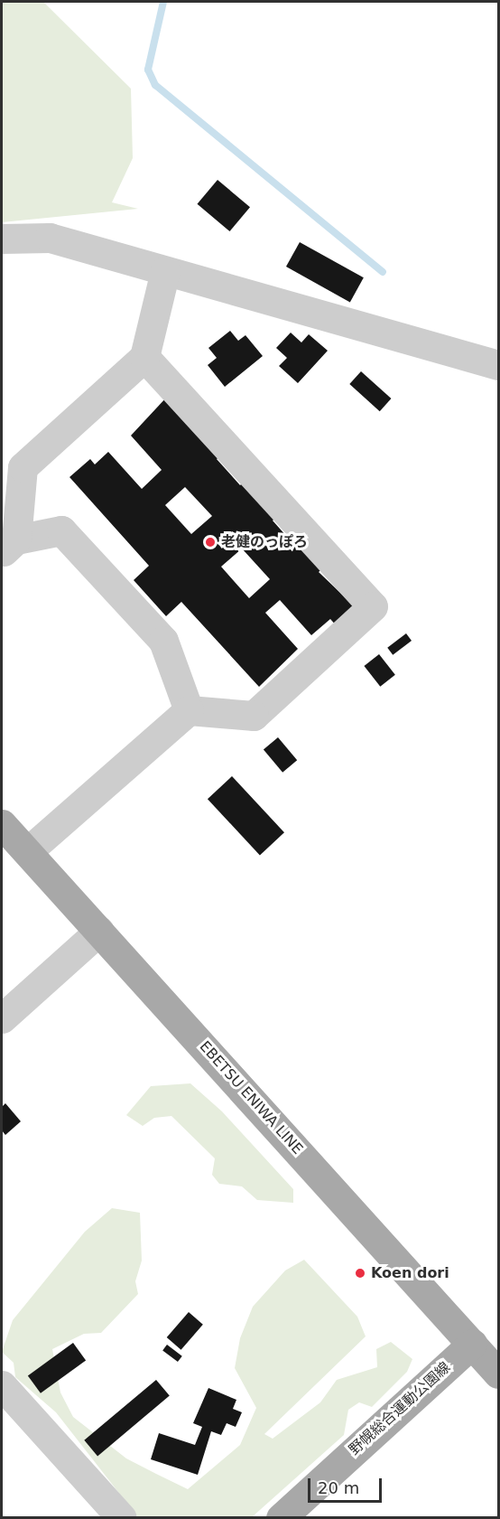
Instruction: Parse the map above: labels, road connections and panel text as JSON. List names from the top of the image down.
{
  "streets": {
    "main road": ["EBETSU ENIWA LINE", "野幌総合運動公園線"]
  },
  "crossings": [
    ["EBETSU ENIWA LINE", "野幌総合運動公園線"]
  ],
  "places": ["老健のっぽろ", "Koen dori"],
  "scale_bar": "20 m"
}
